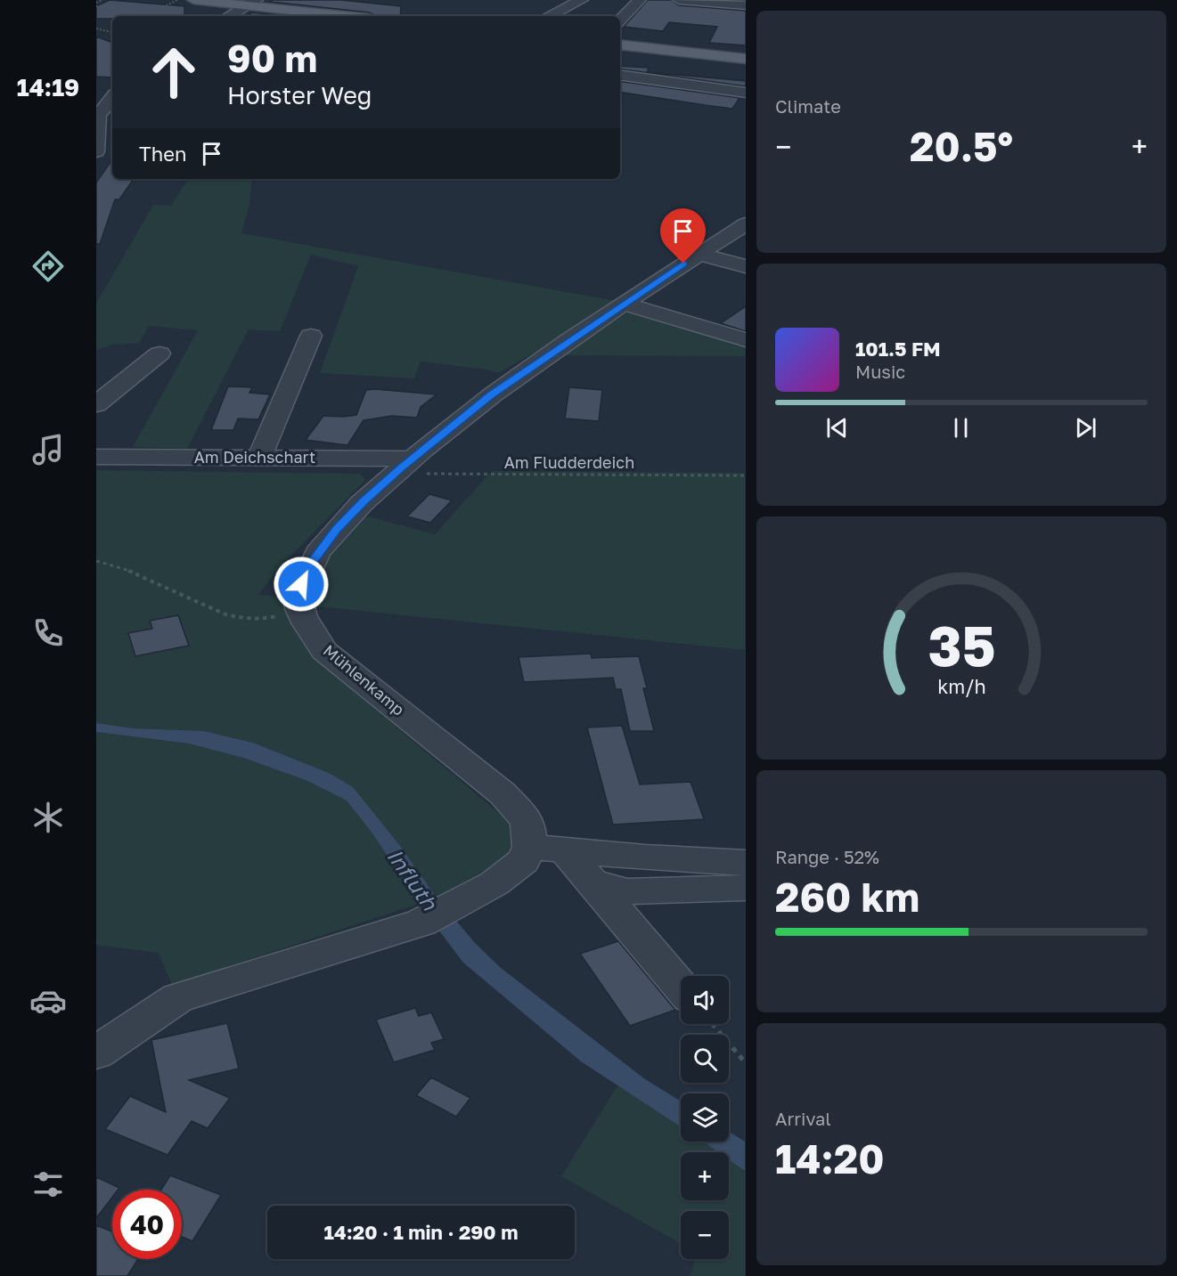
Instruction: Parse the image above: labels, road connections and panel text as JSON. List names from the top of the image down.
{
  "streets": {
    "street": ["Am Deichschart", "Mühlenkamp"],
    "path": ["Am Fludderdeich"]
  },
  "crossings": [
    ["Am Deichschart", "Am Fludderdeich"],
    ["Am Deichschart", "Mühlenkamp"],
    ["Am Fludderdeich", "Mühlenkamp"]
  ],
  "water": ["Influth"],
  "page": {
    "tabs": "14:19",
    "tile": [
      "Climate",
      ["Range · 52%", "260 km"],
      ["Arrival", "14:20"]
    ],
    "turn": ["90 m", "Horster Weg"],
    "heat": ["−", "20.5°", "+"],
    "then": "Then",
    "song": ["101.5 FM", "Music"],
    "map_buttons": ["+", "−"],
    "limit": "40",
    "trip": "14:20 · 1 min · 290 m",
    "gauge": ["35", "km/h"]
  }
}
